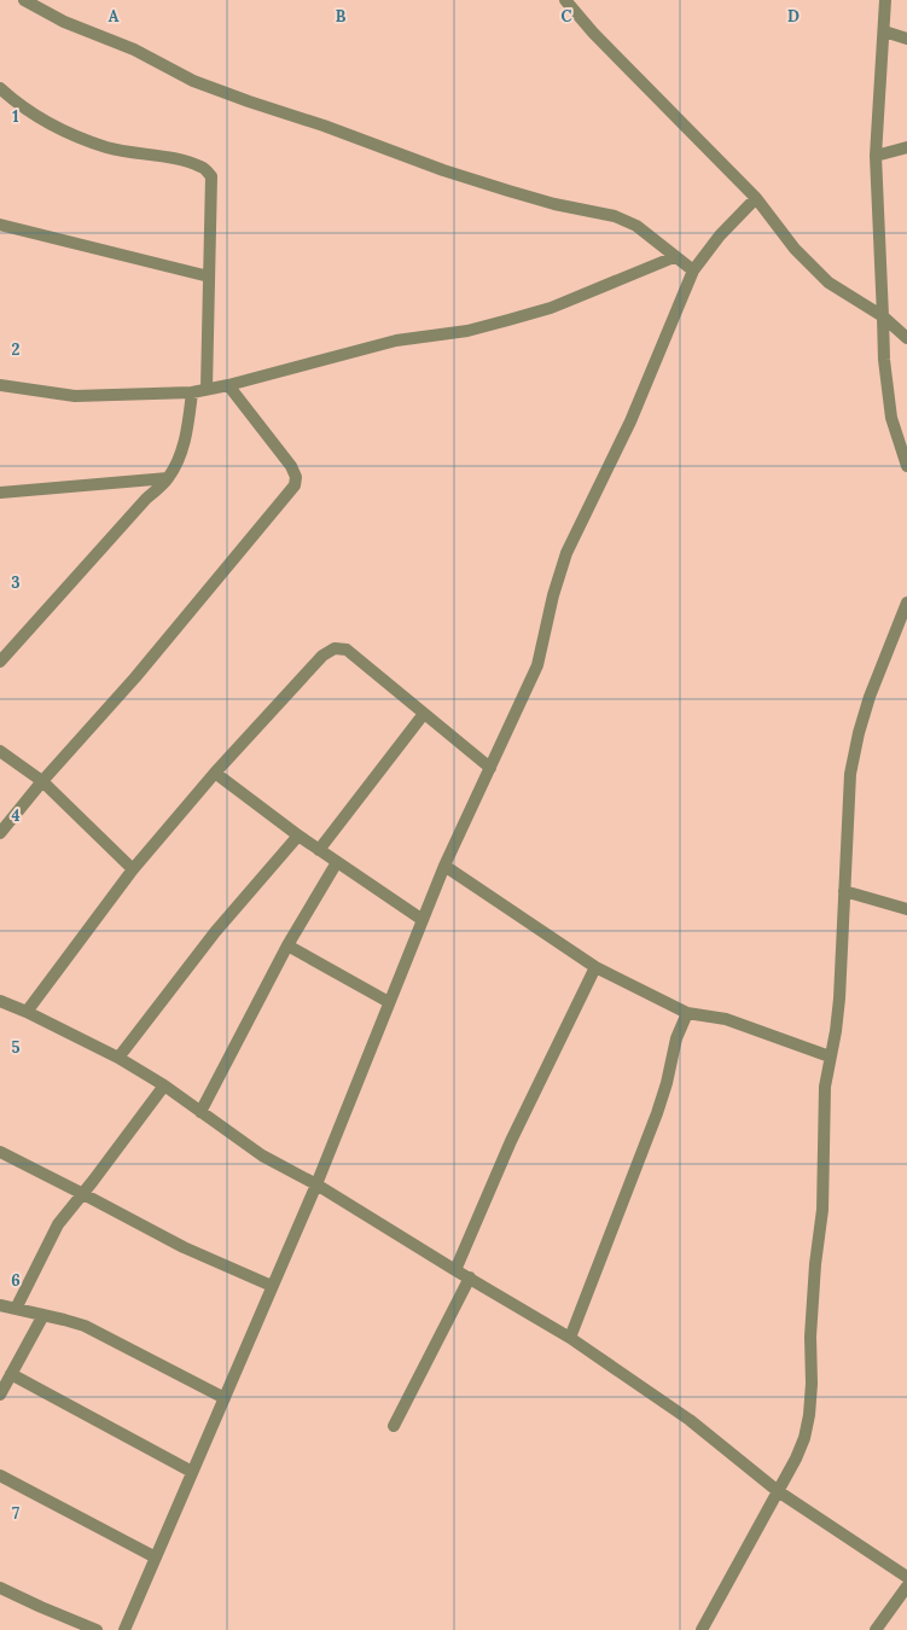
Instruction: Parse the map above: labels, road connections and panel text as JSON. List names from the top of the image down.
{
  "grid": {
    "columns": [
      "A",
      "B",
      "C",
      "D"
    ],
    "rows": [
      "1",
      "2",
      "3",
      "4",
      "5",
      "6",
      "7"
    ]
  }
}
